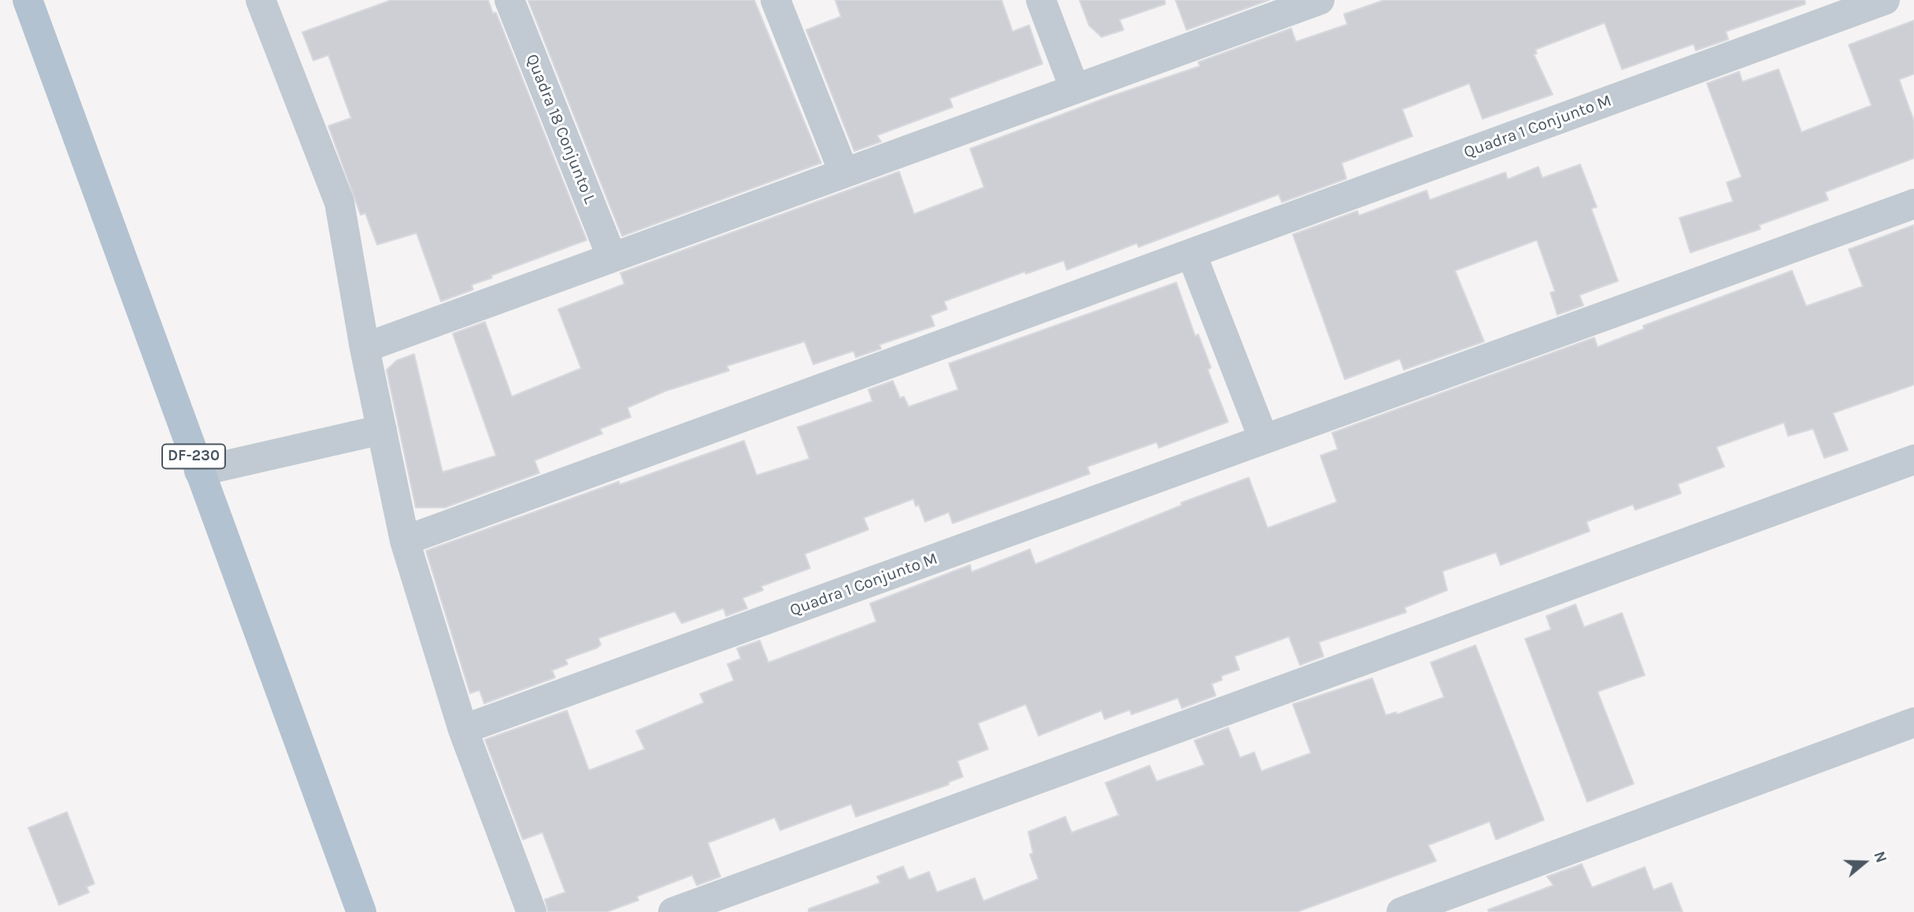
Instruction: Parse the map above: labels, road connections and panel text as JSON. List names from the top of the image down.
{
  "streets": {
    "main road": ["DF-230"],
    "street": ["Quadra 1 Conjunto M", "Quadra 18 Conjunto L"]
  },
  "north": "right"
}
